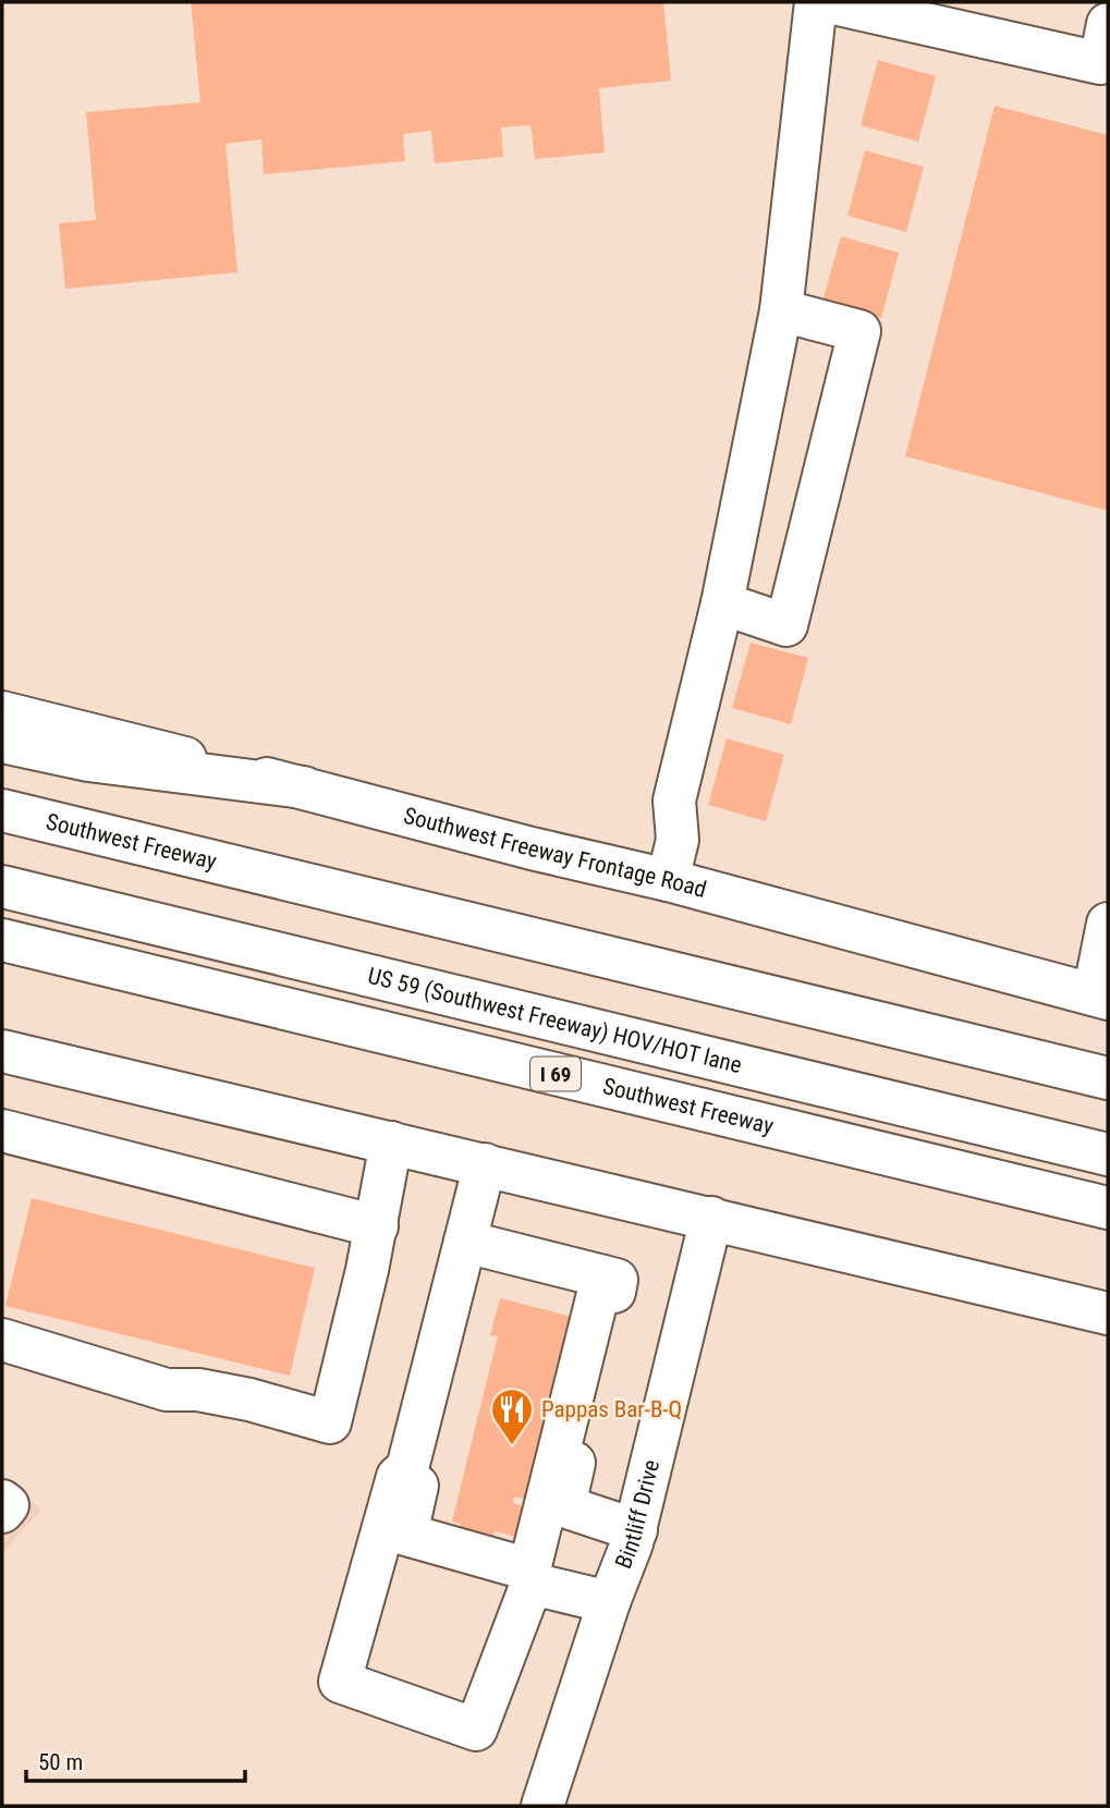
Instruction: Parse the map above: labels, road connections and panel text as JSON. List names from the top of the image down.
{
  "streets": {
    "main road": [
      "Southwest Freeway",
      "Southwest Freeway Frontage Road",
      "US 59 (Southwest Freeway) HOV/HOT lane",
      "I 69",
      "Bintliff Drive"
    ]
  },
  "places": {
    "restaurant": ["Pappas Bar-B-Q"]
  },
  "scale_bar": "50 m"
}
